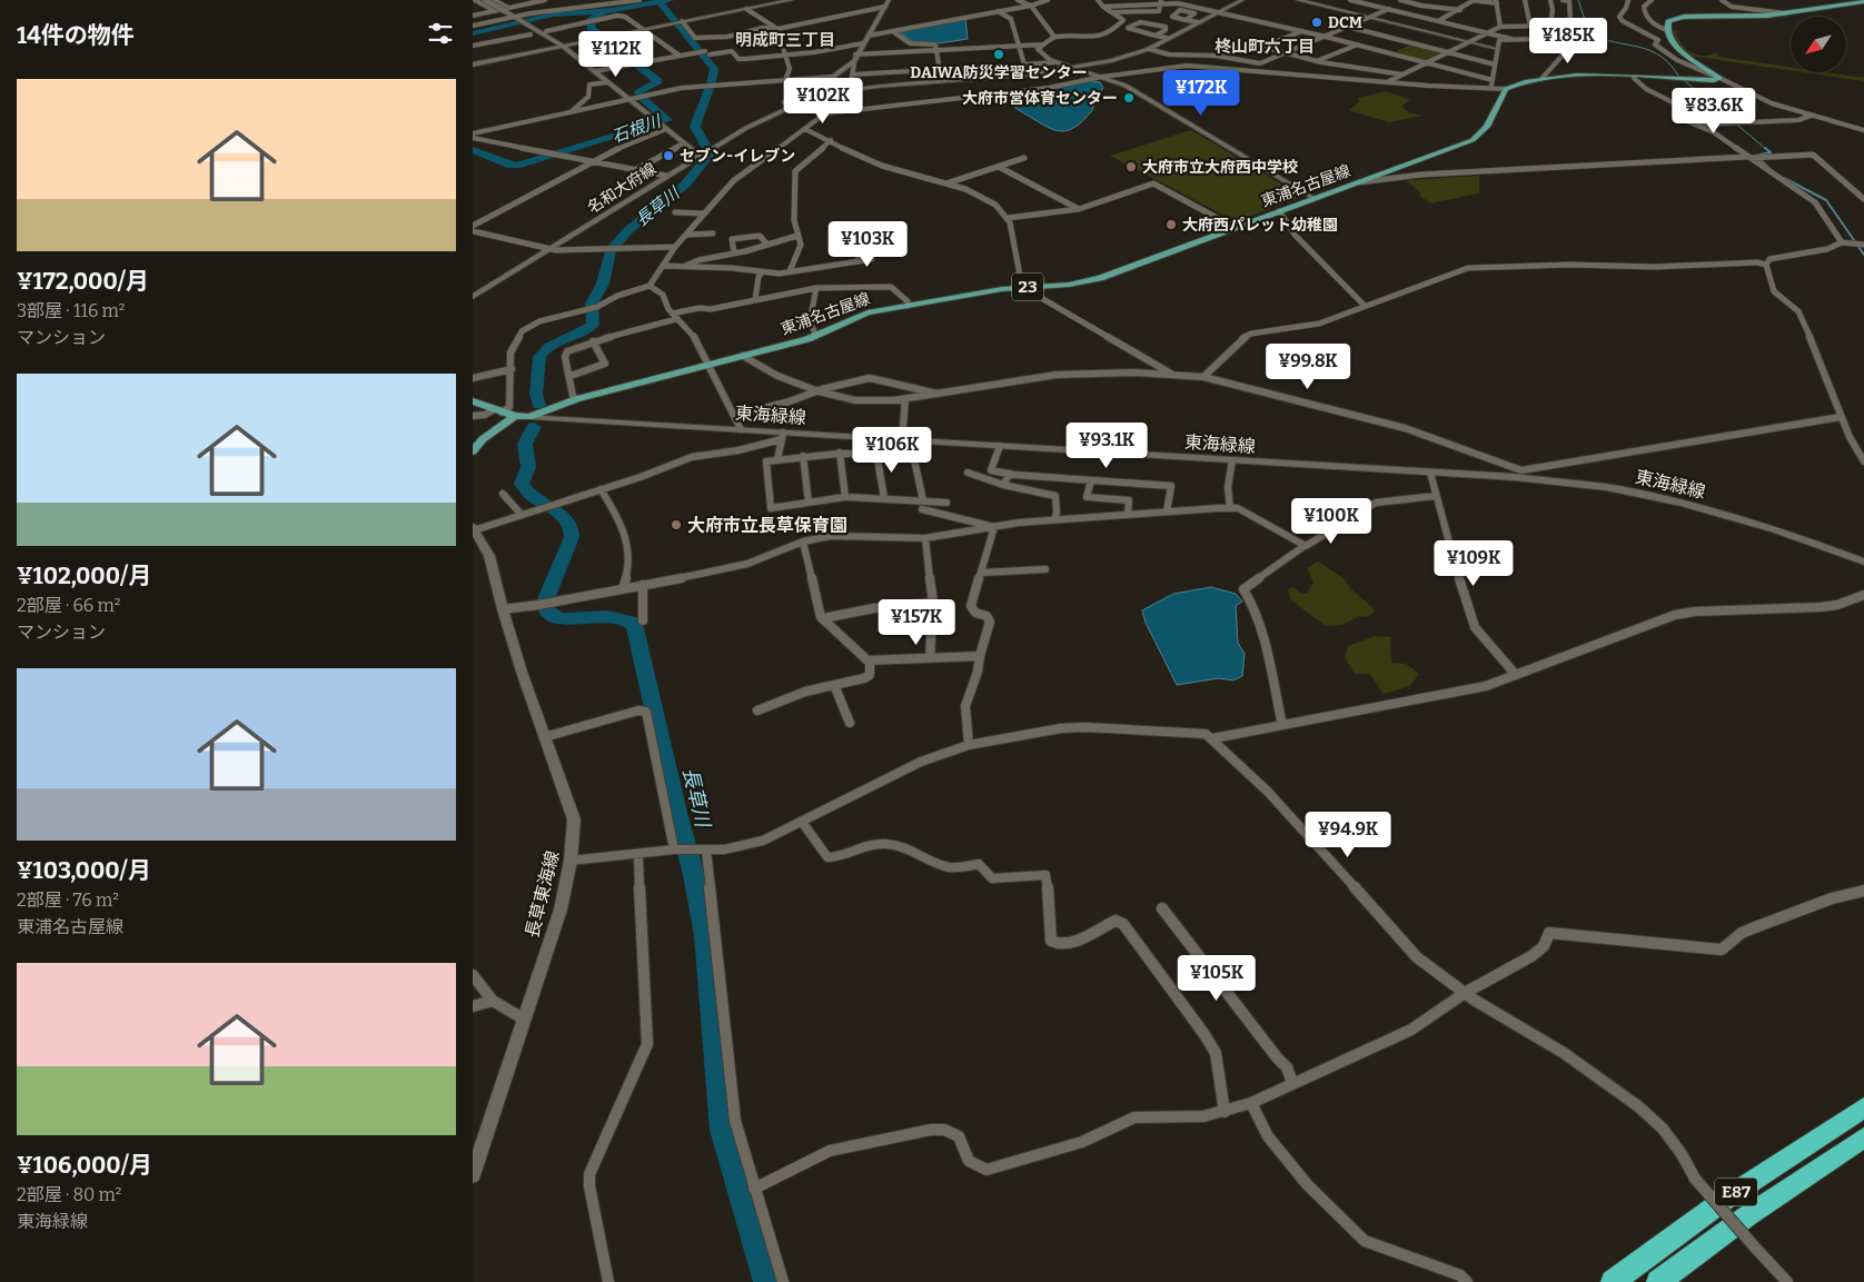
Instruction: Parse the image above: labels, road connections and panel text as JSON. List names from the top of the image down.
{
  "streets": {
    "highway": ["E87"],
    "main road": [
      "東浦名古屋線",
      "名和大府線",
      "23",
      "東海緑線",
      "長草東海線"
    ]
  },
  "crossings": [
    ["東浦名古屋線", "東海緑線"]
  ],
  "districts": ["明成町三丁目", "柊山町六丁目"],
  "water": ["石根川", "長草川"],
  "places": [
    "DCM",
    "DAIWA防災学習センター",
    "大府市営体育センター",
    "セブン-イレブン",
    "大府市立大府西中学校",
    "大府西パレット幼稚園",
    "大府市立長草保育園"
  ],
  "north": "bottom left",
  "page": {
    "heading": "14件の物件",
    "price": [
      "¥185K",
      "¥112K",
      "¥172K",
      "¥102K",
      "¥83.6K",
      "¥103K",
      "¥99.8K",
      "¥93.1K",
      "¥106K",
      "¥100K",
      "¥109K",
      "¥157K",
      "¥94.9K",
      "¥105K"
    ],
    "list": [
      {
        "name": "¥172,000/月",
        "note": "3部屋 · 116 m² · マンション"
      },
      {
        "name": "¥102,000/月",
        "note": "2部屋 · 66 m² · マンション"
      },
      {
        "name": "¥103,000/月",
        "note": "2部屋 · 76 m² · 東浦名古屋線"
      },
      {
        "name": "¥106,000/月",
        "note": "2部屋 · 80 m² · 東海緑線"
      }
    ]
  }
}
